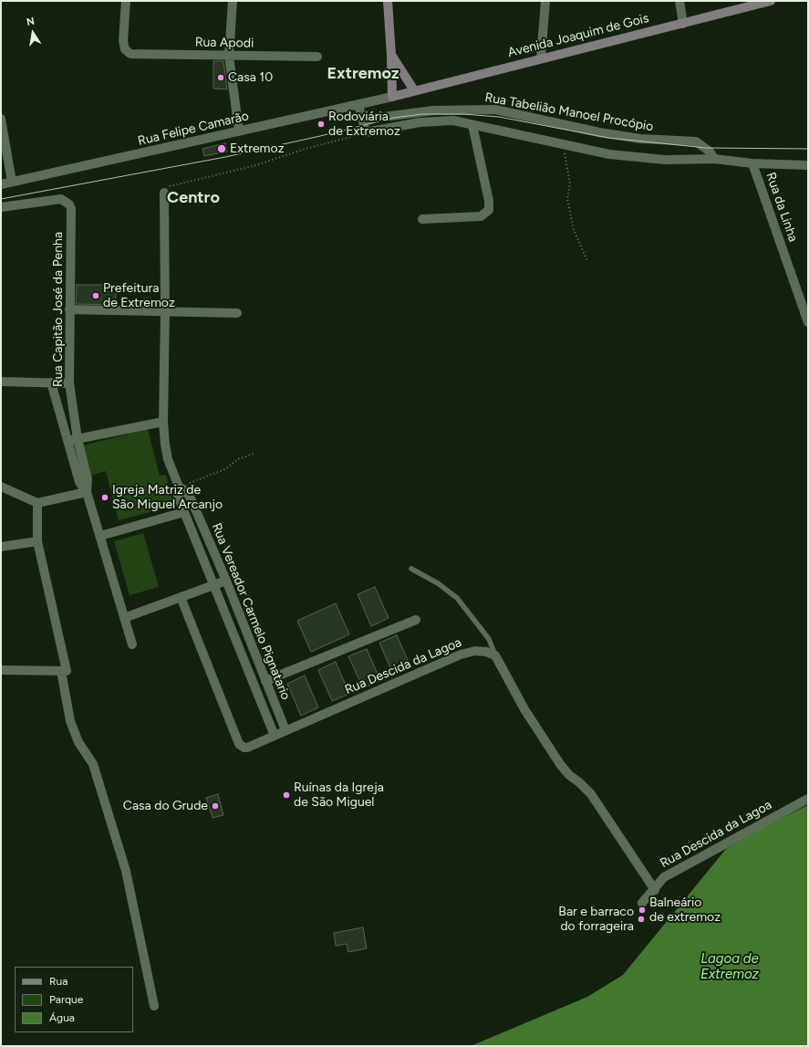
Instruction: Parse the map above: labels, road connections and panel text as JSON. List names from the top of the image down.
{
  "streets": {
    "main road": ["Avenida Joaquim de Gois"],
    "street": [
      "Rua Apodi",
      "Rua Tabelião Manoel Procópio",
      "Rua Felipe Camarão",
      "Rua da Linha",
      "Rua Capitão José da Penha",
      "Rua Vereador Carmelo Pignatario",
      "Rua Descida da Lagoa"
    ]
  },
  "crossings": [
    ["Avenida Joaquim de Gois", "Rua Felipe Camarão"],
    ["Rua Vereador Carmelo Pignatario", "Rua Descida da Lagoa"]
  ],
  "districts": ["Extremoz", "Centro"],
  "water": ["Lagoa de Extremoz"],
  "places": [
    "Casa 10",
    "Rodoviária de Extremoz",
    "Extremoz",
    "Prefeitura de Extremoz",
    "Igreja Matriz de São Miguel Arcanjo",
    "Ruínas da Igreja de São Miguel",
    "Casa do Grude",
    "Balneário de extremoz",
    "Bar e barraco do forrageira"
  ],
  "legend": ["Rua", "Parque", "Água"],
  "north": "top"
}
